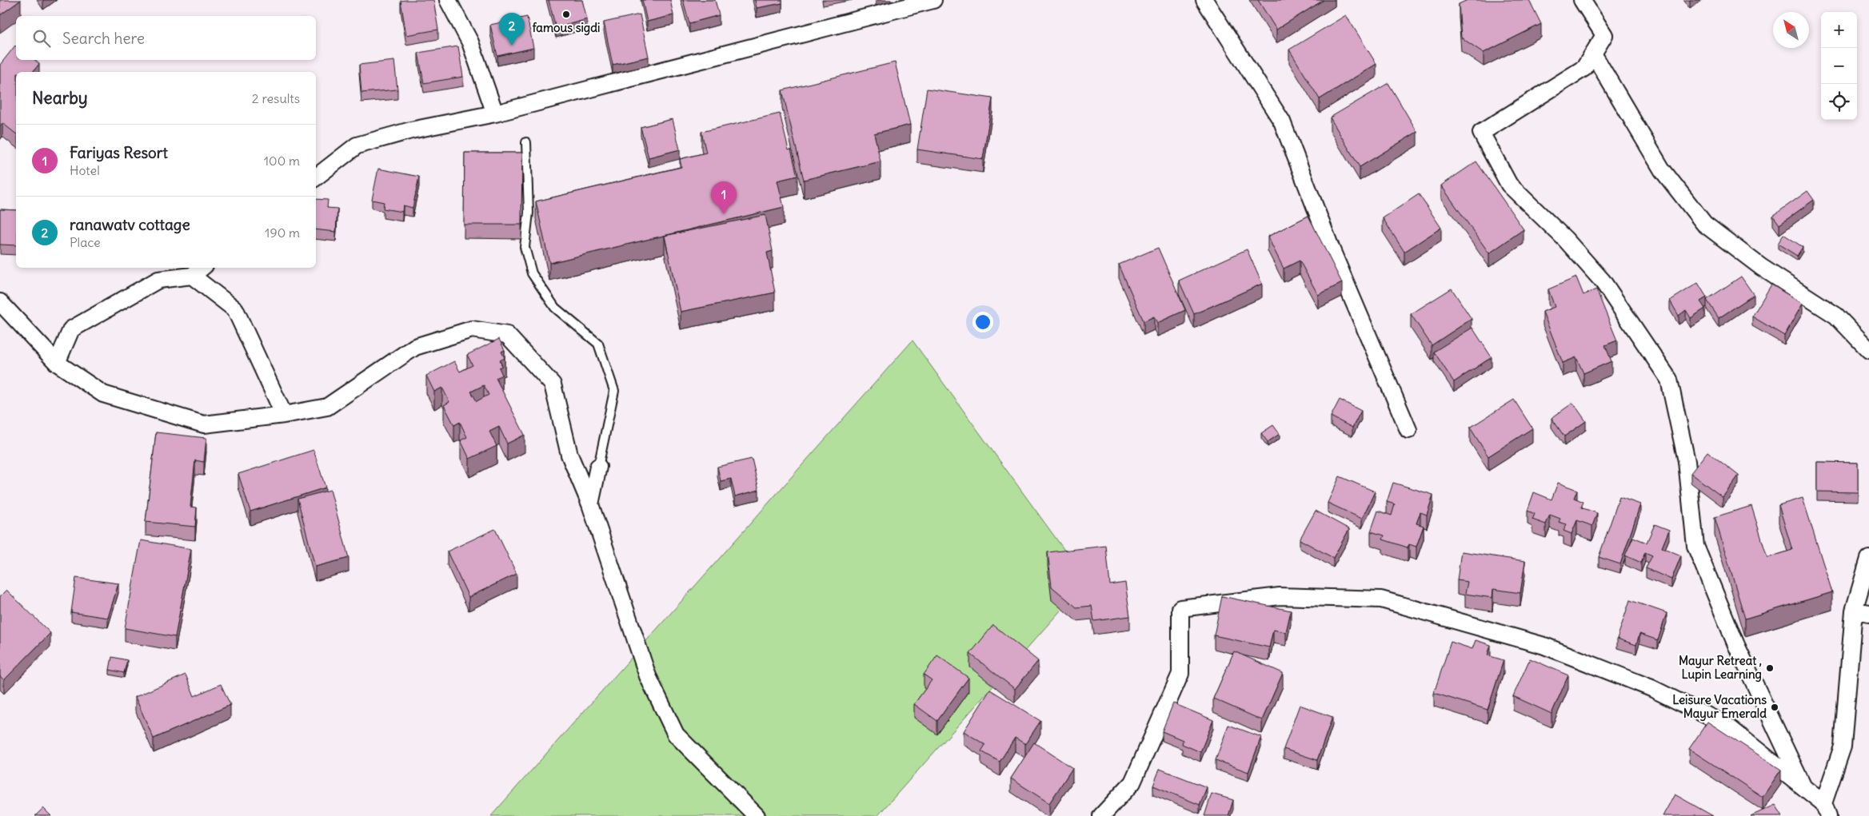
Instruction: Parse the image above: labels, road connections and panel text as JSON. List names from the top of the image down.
{
  "places": ["famous sigdi", "Mayur Retreat , Lupin Learning", "Leisure Vacations Mayur Emerald"],
  "north": "top left",
  "page": {
    "map_buttons": ["+", "−"],
    "pins": ["2", "1"],
    "search": "Search here",
    "heading": ["Nearby", "2 results"],
    "list": [
      {
        "mark": "1",
        "name": "Fariyas Resort",
        "note": "Hotel",
        "value": "100 m"
      },
      {
        "mark": "2",
        "name": "ranawatv cottage",
        "note": "Place",
        "value": "190 m"
      }
    ]
  }
}
